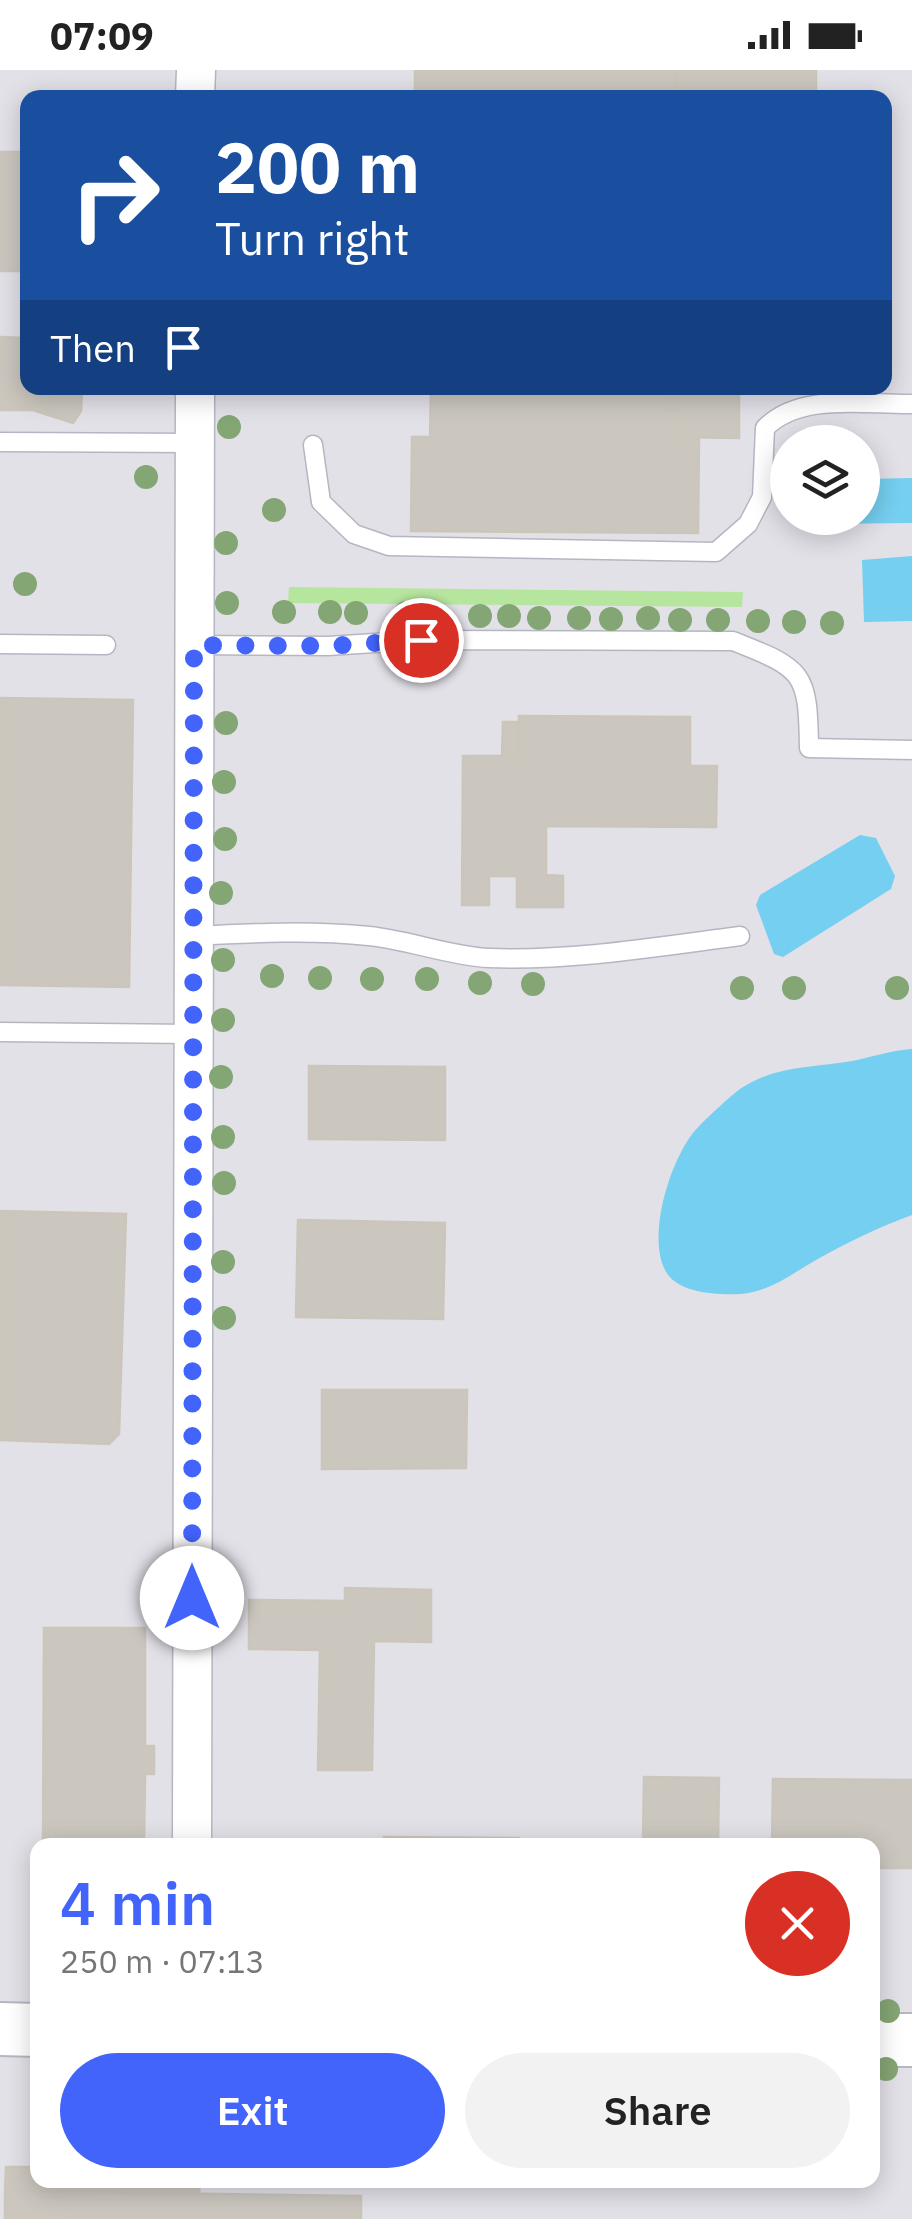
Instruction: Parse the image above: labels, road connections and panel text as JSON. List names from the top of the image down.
{
  "page": {
    "status": "07:09",
    "turn": ["200 m", "Turn right"],
    "then": "Then",
    "heading": ["4 min", "250 m · 07:13"],
    "buttons": ["Exit", "Share"]
  }
}
